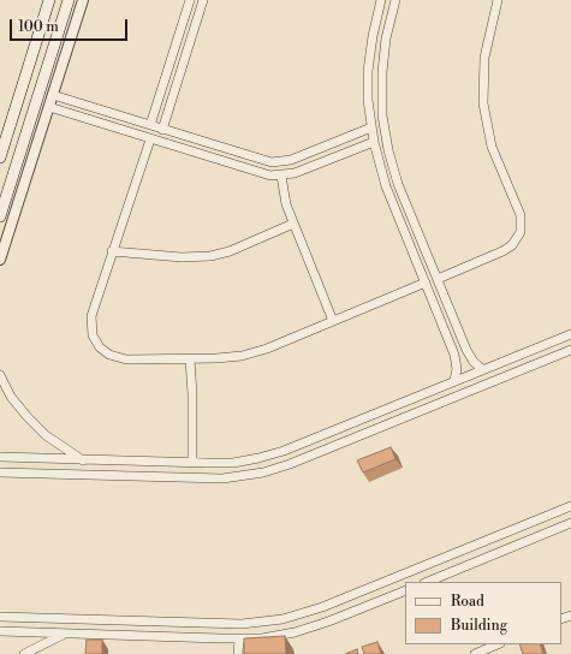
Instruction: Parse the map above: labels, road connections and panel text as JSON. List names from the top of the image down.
{
  "legend": ["Road", "Building"],
  "scale_bar": "100 m"
}
